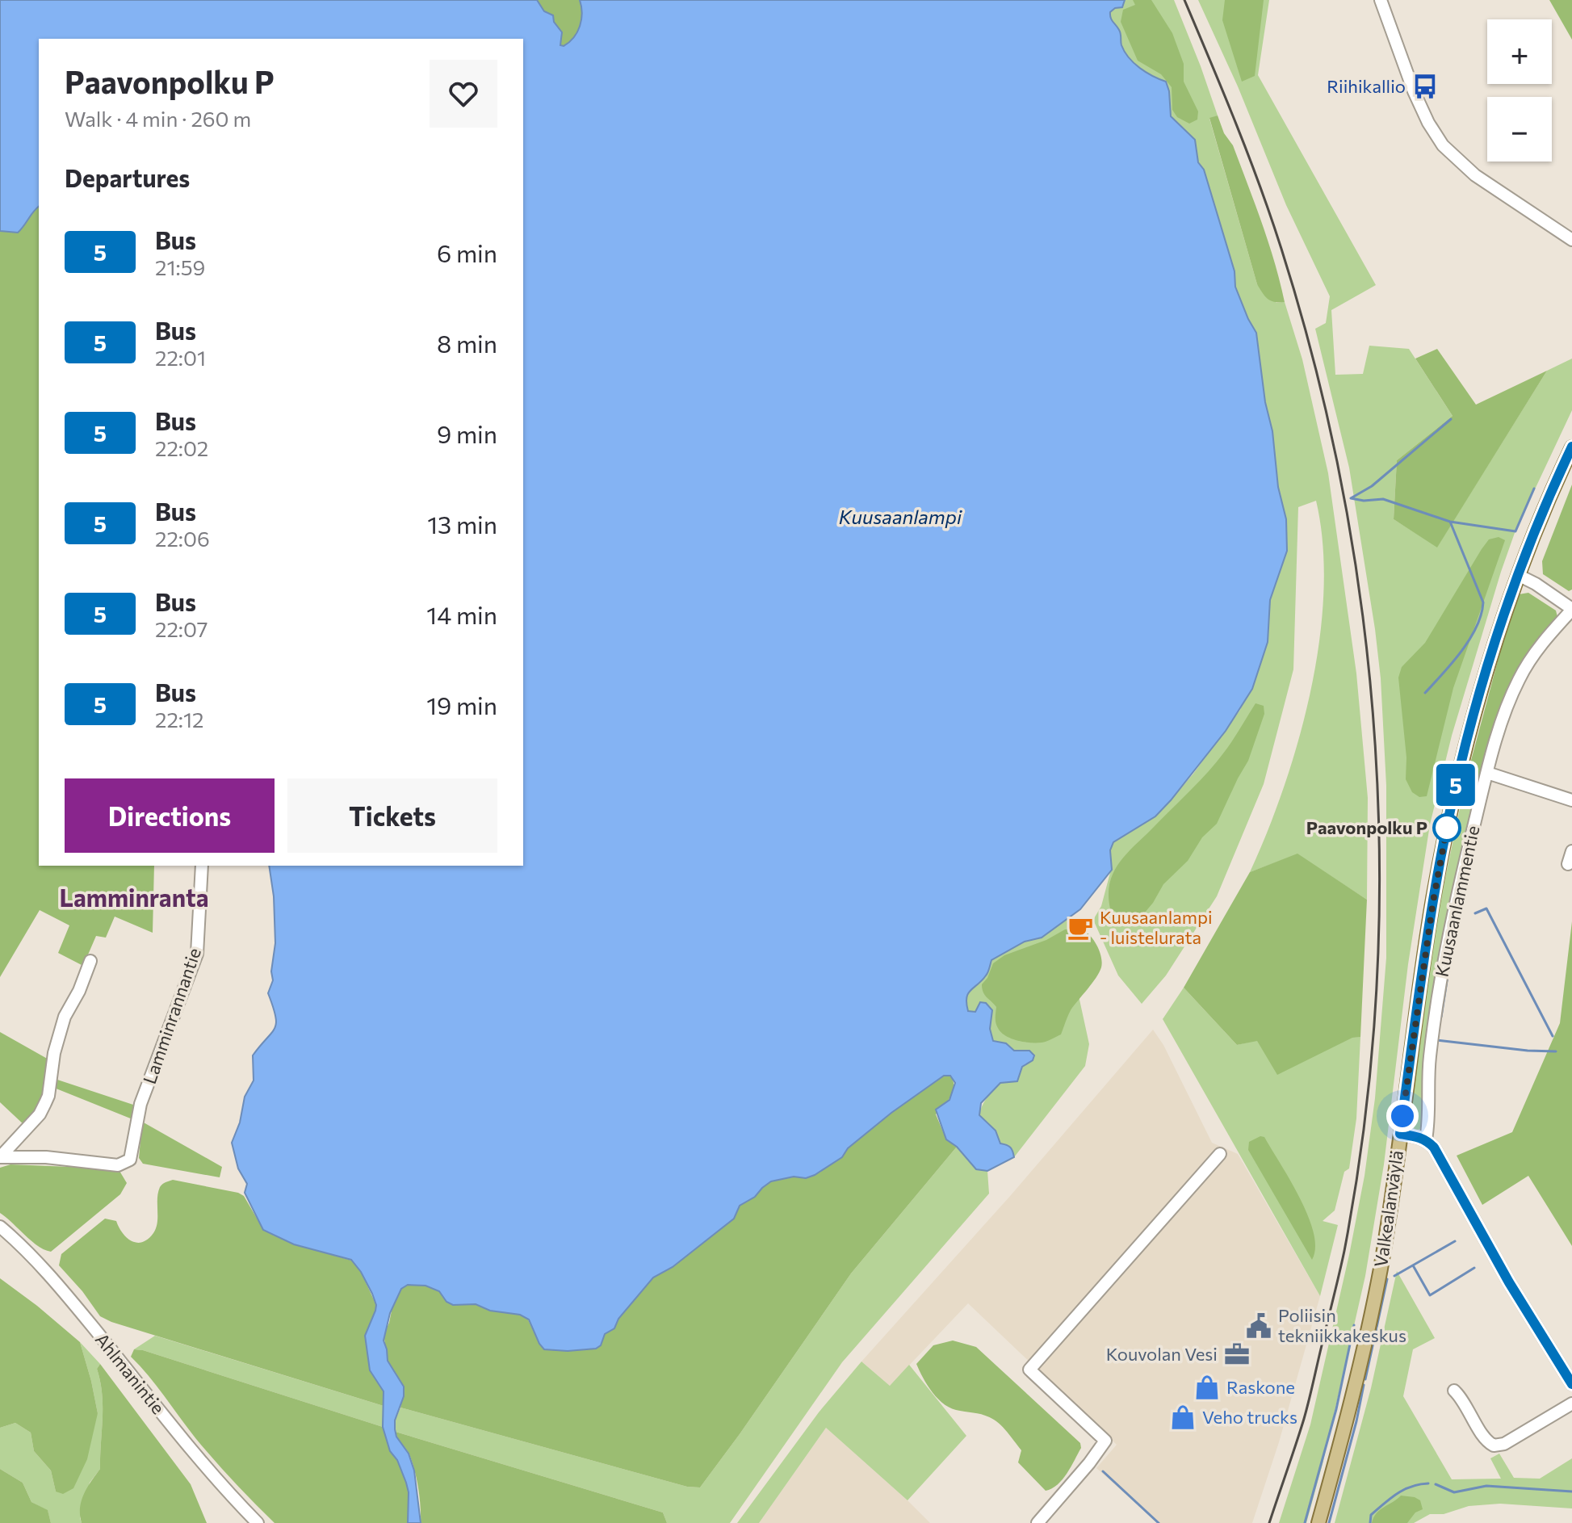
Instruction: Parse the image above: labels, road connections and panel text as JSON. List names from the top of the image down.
{
  "streets": {
    "main road": ["Valkealanväylä"],
    "street": ["Kuusaanlammentie", "Lamminrannantie", "Ahlmanintie"]
  },
  "districts": ["Lamminranta"],
  "water": ["Kuusaanlampi"],
  "places": {
    "bus stop": ["Riihikallio"],
    "other": ["Paavonpolku P"],
    "cafe": ["Kuusaanlampi - luistelurata"],
    "public building": ["Poliisin tekniikkakeskus"],
    "office": ["Kouvolan Vesi"],
    "shop": ["Raskone", "Veho trucks"]
  },
  "lines": ["bus line 5"],
  "page": {
    "on_map": "5",
    "map_buttons": ["+", "−"],
    "heading": [
      ["Paavonpolku P", "Walk · 4 min · 260 m"],
      "Departures"
    ],
    "list": [
      {
        "mark": "5",
        "name": "Bus",
        "note": "21:59",
        "value": "6 min"
      },
      {
        "mark": "5",
        "name": "Bus",
        "note": "22:01",
        "value": "8 min"
      },
      {
        "mark": "5",
        "name": "Bus",
        "note": "22:02",
        "value": "9 min"
      },
      {
        "mark": "5",
        "name": "Bus",
        "note": "22:06",
        "value": "13 min"
      },
      {
        "mark": "5",
        "name": "Bus",
        "note": "22:07",
        "value": "14 min"
      },
      {
        "mark": "5",
        "name": "Bus",
        "note": "22:12",
        "value": "19 min"
      }
    ],
    "buttons": ["Directions", "Tickets"]
  }
}
